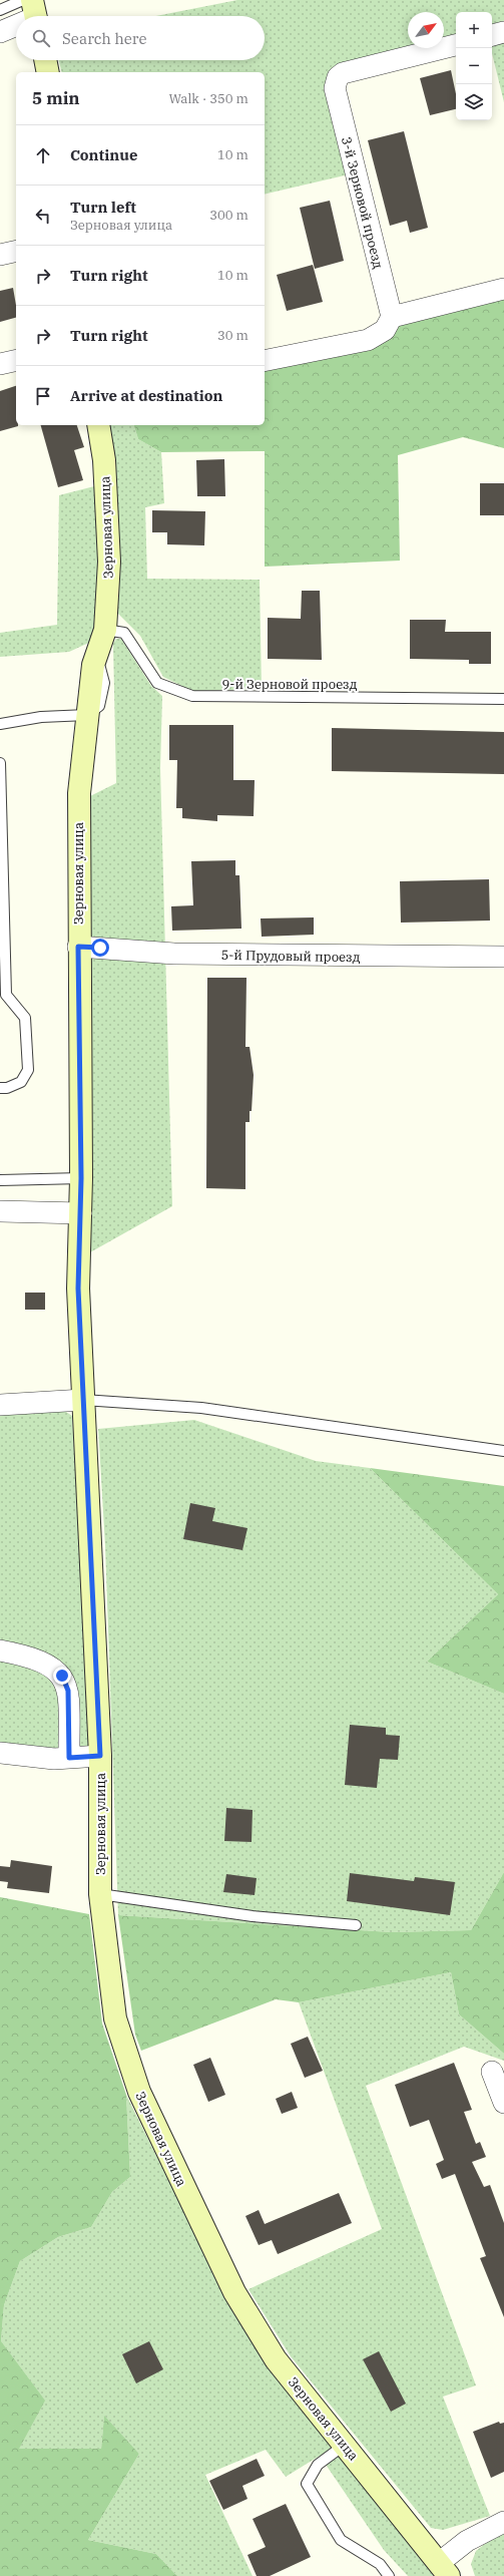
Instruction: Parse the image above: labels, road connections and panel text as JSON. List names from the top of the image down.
{
  "streets": {
    "street": ["3-й Зерновой проезд", "Зерновая улица", "5-й Прудовый проезд"],
    "lane": ["9-й Зерновой проезд"]
  },
  "crossings": [
    ["Зерновая улица", "9-й Зерновой проезд"],
    ["Зерновая улица", "5-й Прудовый проезд"]
  ],
  "north": "top right",
  "page": {
    "map_buttons": ["+", "−"],
    "search": "Search here",
    "heading": ["5 min", "Walk · 350 m"],
    "list": [
      ["Continue", "10 m"],
      ["Turn left", "Зерновая улица", "300 m"],
      ["Turn right", "10 m"],
      ["Turn right", "30 m"],
      "Arrive at destination"
    ]
  }
}
